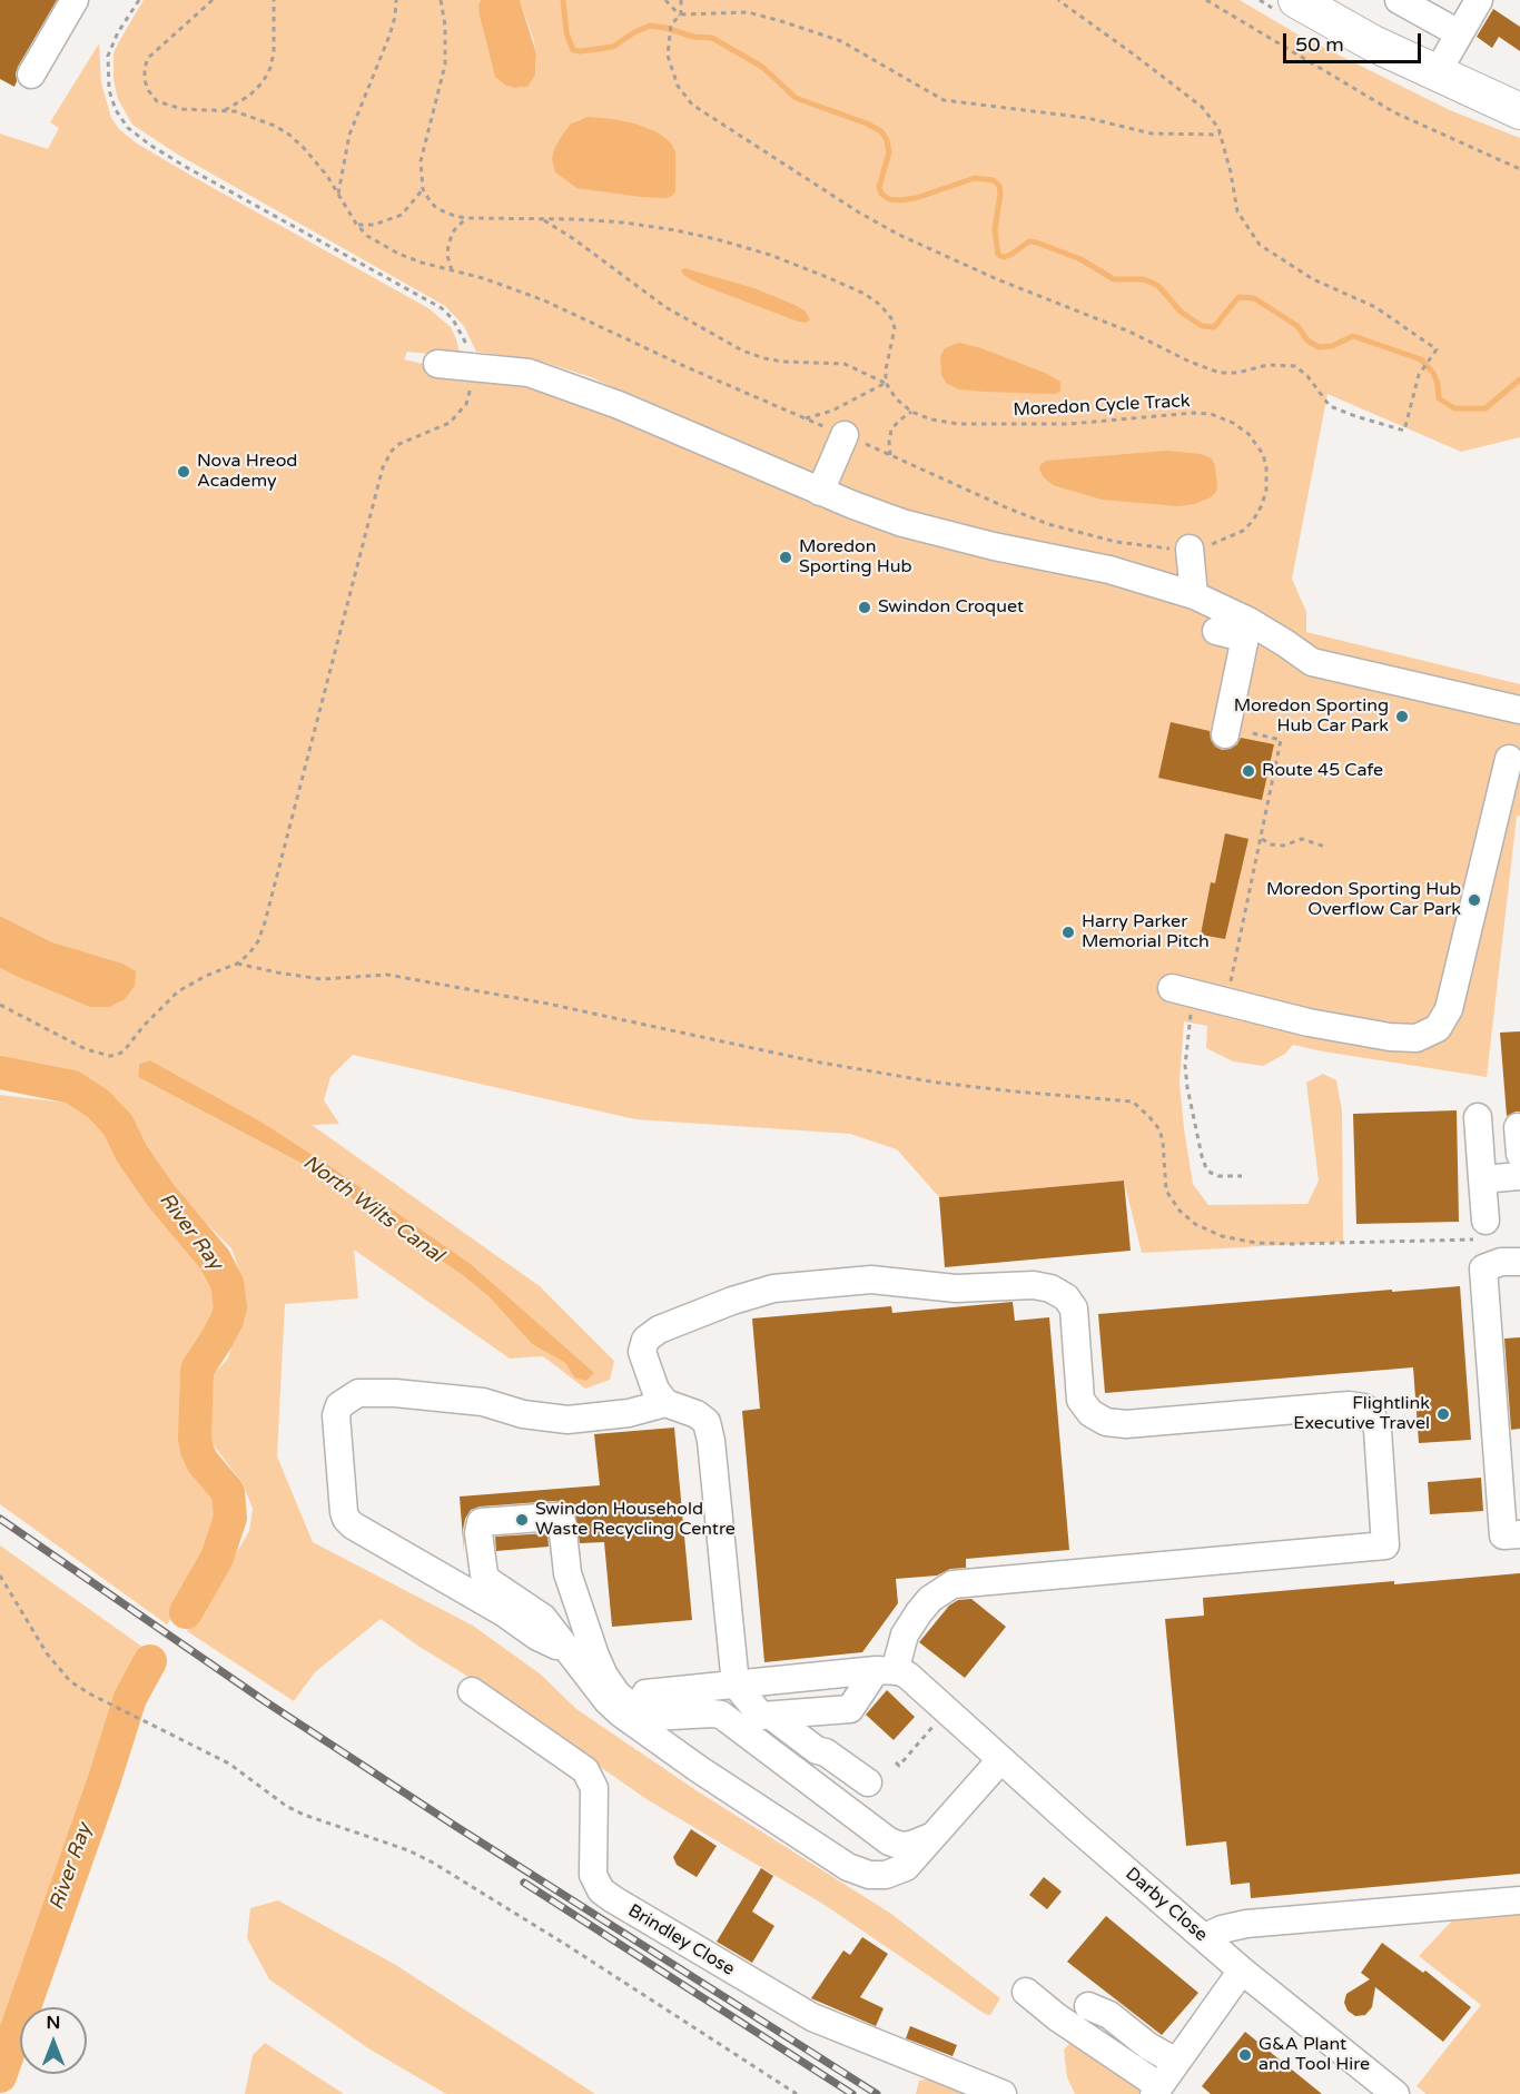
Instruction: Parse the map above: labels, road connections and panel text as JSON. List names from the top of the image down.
{
  "streets": {
    "street": ["Darby Close", "Brindley Close"],
    "path": ["Moredon Cycle Track"]
  },
  "water": ["North Wilts Canal", "River Ray"],
  "places": [
    "Nova Hreod Academy",
    "Moredon Sporting Hub",
    "Swindon Croquet",
    "Moredon Sporting Hub Car Park",
    "Route 45 Cafe",
    "Moredon Sporting Hub Overflow Car Park",
    "Harry Parker Memorial Pitch",
    "Flightlink Executive Travel",
    "Swindon Household Waste Recycling Centre",
    "G&A Plant and Tool Hire"
  ],
  "scale_bar": "50 m",
  "north": "top"
}
